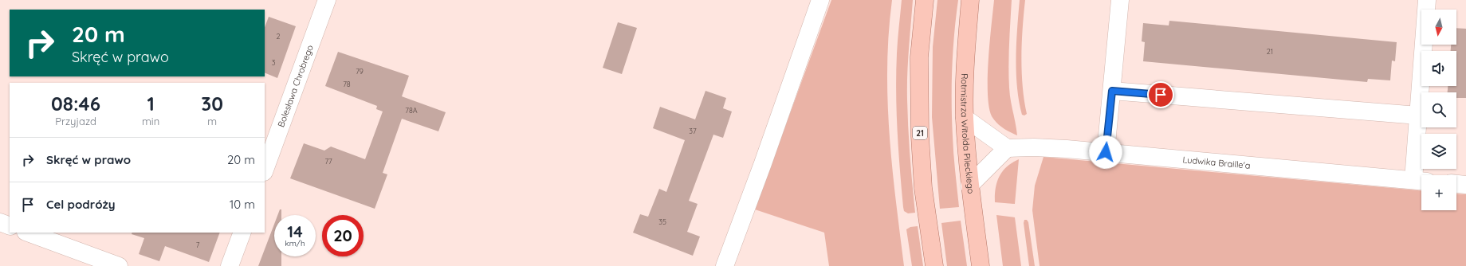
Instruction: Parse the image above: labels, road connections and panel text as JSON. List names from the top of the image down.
{
  "streets": {
    "main road": ["21", "Rotmistrza Witolda Pileckiego"],
    "street": ["Bolesława Chrobrego", "Ludwika Braille'a"]
  },
  "house_numbers": [
    "2",
    "21",
    "3",
    "79",
    "78",
    "78A",
    "37",
    "77",
    "35",
    "7"
  ],
  "north": "bottom",
  "page": {
    "map_buttons": "+",
    "turn": ["20 m", "Skręć w prawo"],
    "eta": [
      "08:46",
      "Przyjazd",
      "1",
      "min",
      "30",
      "m"
    ],
    "list": [
      {
        "name": "Skręć w prawo",
        "value": "20 m"
      },
      {
        "name": "Cel podróży",
        "value": "10 m"
      }
    ],
    "speed": "14 km/h",
    "limit": "20"
  }
}
